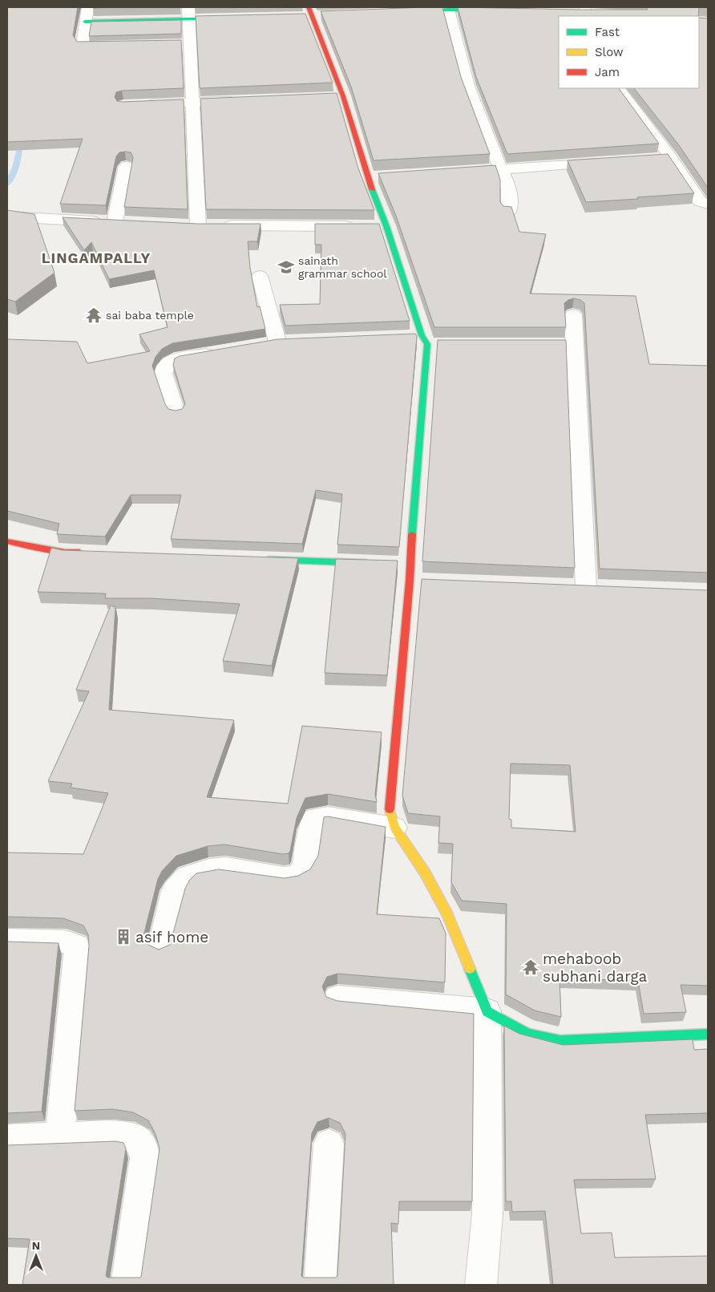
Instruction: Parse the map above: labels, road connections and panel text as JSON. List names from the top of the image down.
{
  "districts": ["LINGAMPALLY"],
  "places": {
    "school or university": ["sainath grammar school"],
    "temple": ["sai baba temple", "mehaboob subhani darga"],
    "building": ["asif home"]
  },
  "legend": ["Fast", "Slow", "Jam"],
  "north": "top"
}
